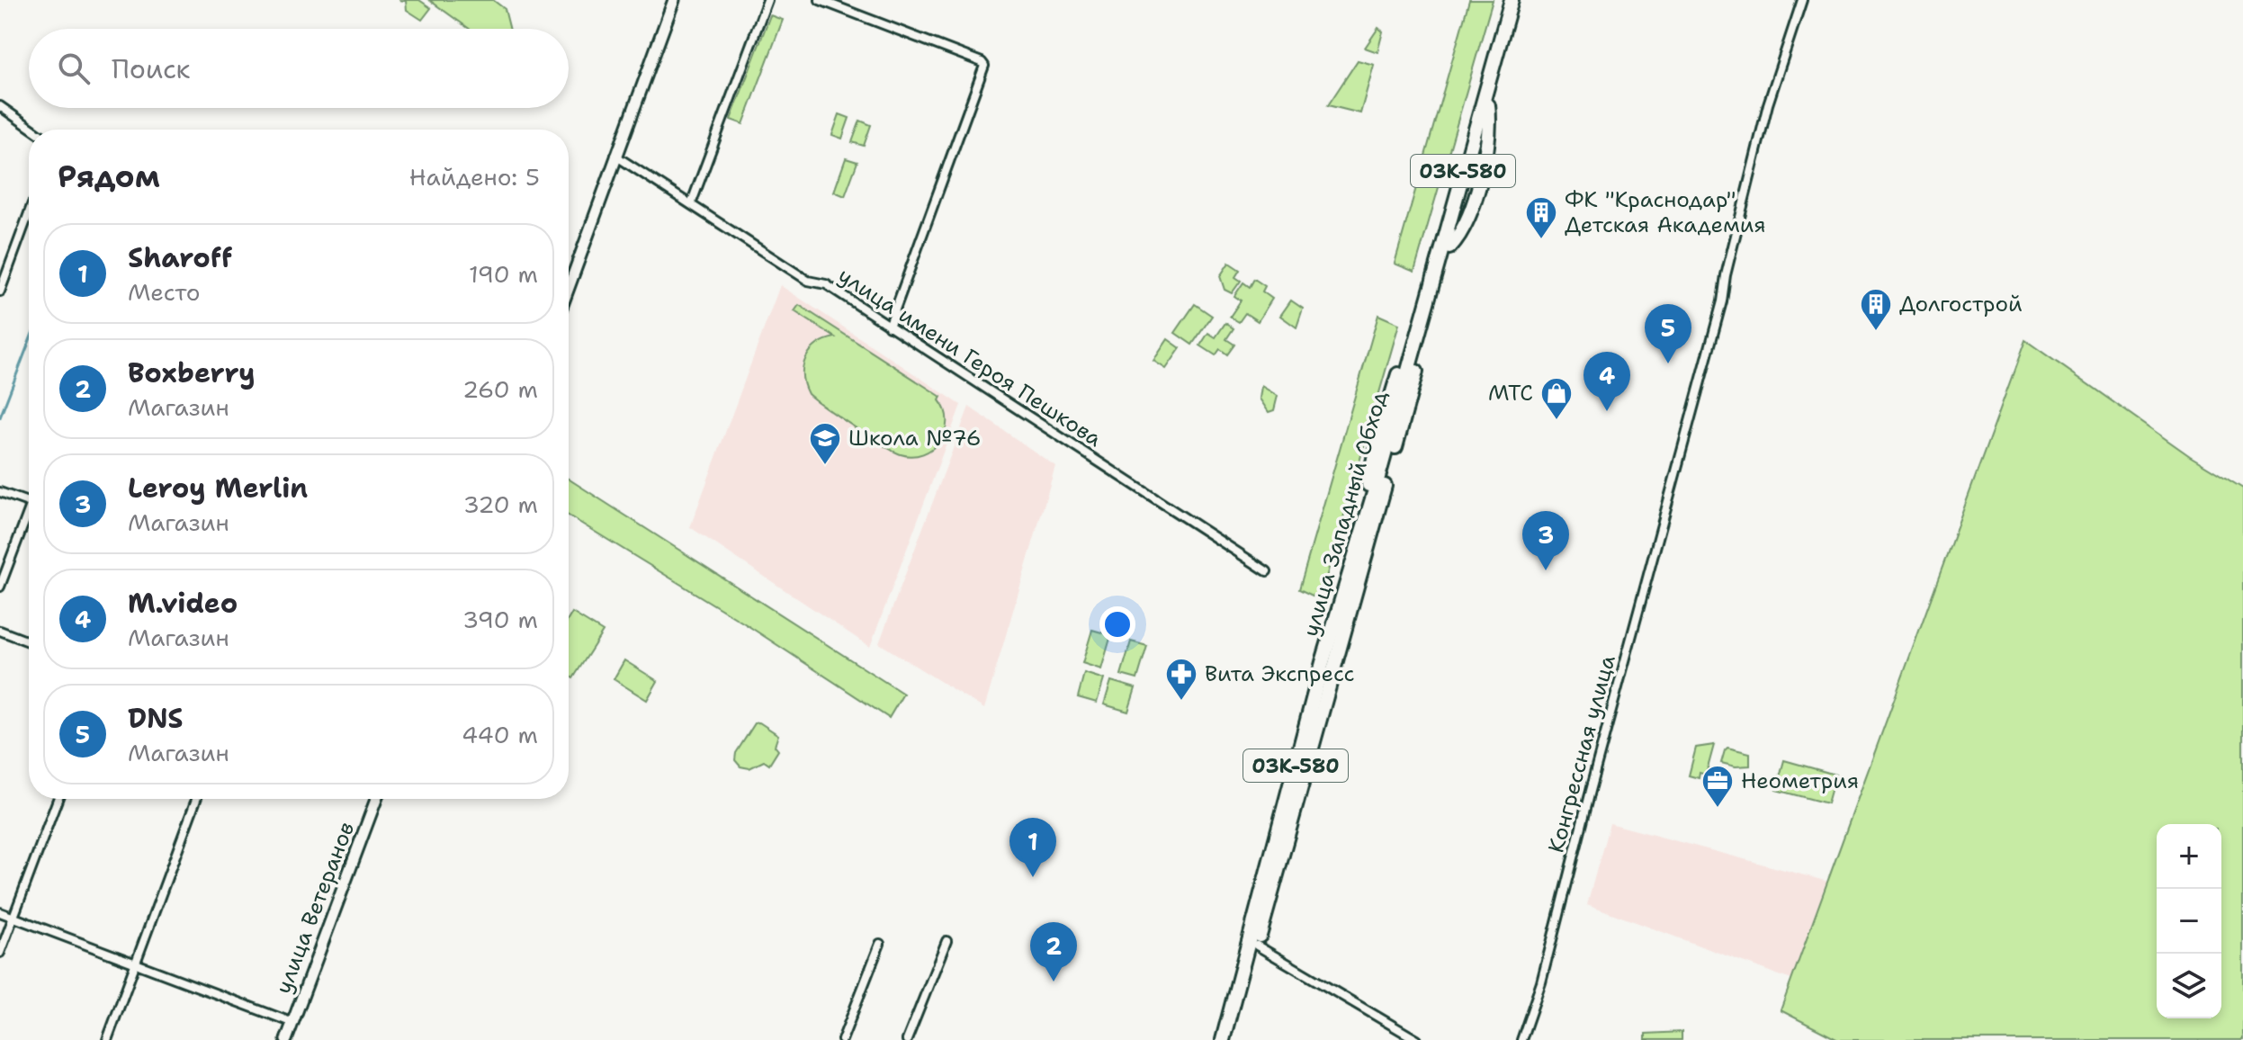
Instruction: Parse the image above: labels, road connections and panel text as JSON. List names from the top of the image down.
{
  "streets": {
    "highway": ["03К-580", "улица Западный Обход"],
    "street": ["улица имени Героя Пешкова", "Конгрессная улица", "улица Ветеранов"]
  },
  "places": {
    "building": ["ФК \"Краснодар\" Детская Академия", "Долгострой"],
    "shop": ["МТС"],
    "school or university": ["Школа №76"],
    "pharmacy": ["Вита Экспресс"],
    "office": ["Неометрия"]
  },
  "page": {
    "search": "Поиск",
    "heading": ["Рядом", "Найдено: 5"],
    "list": [
      {
        "mark": "1",
        "name": "Sharoff",
        "note": "Место",
        "value": "190 m"
      },
      {
        "mark": "2",
        "name": "Boxberry",
        "note": "Магазин",
        "value": "260 m"
      },
      {
        "mark": "3",
        "name": "Leroy Merlin",
        "note": "Магазин",
        "value": "320 m"
      },
      {
        "mark": "4",
        "name": "M.video",
        "note": "Магазин",
        "value": "390 m"
      },
      {
        "mark": "5",
        "name": "DNS",
        "note": "Магазин",
        "value": "440 m"
      }
    ],
    "pins": [
      "5",
      "4",
      "3",
      "1",
      "2"
    ],
    "map_buttons": ["+", "−"]
  }
}
